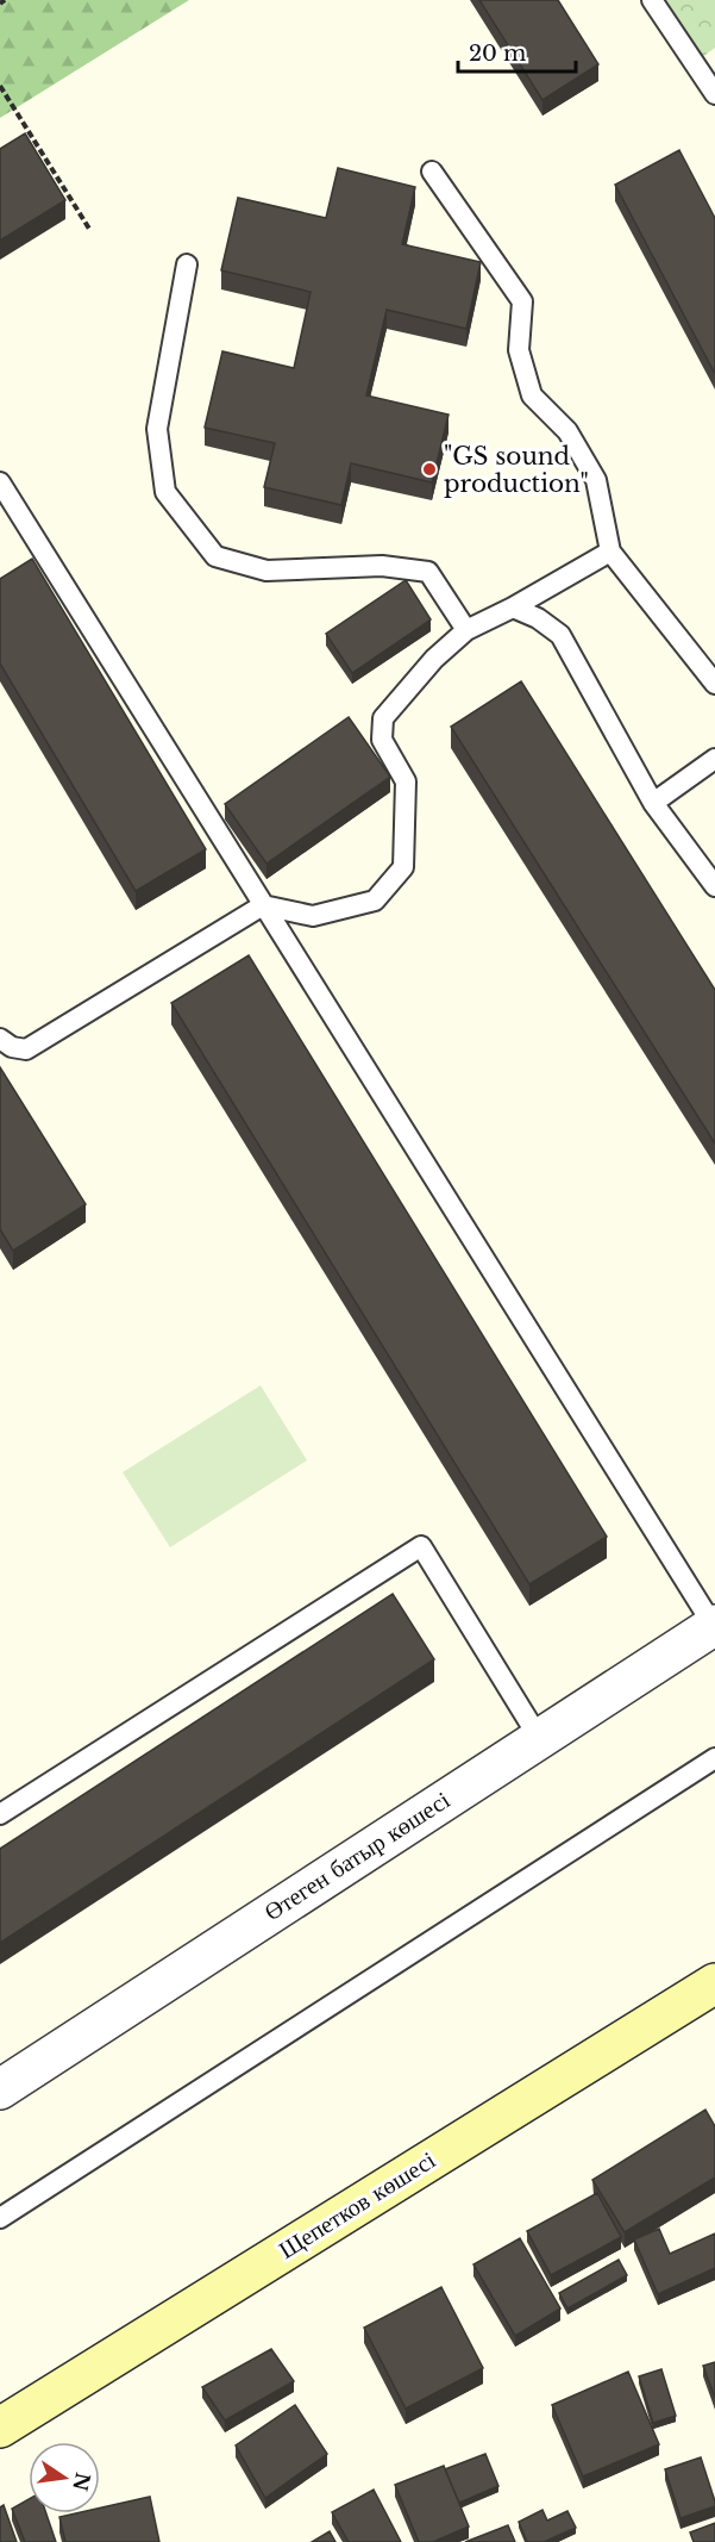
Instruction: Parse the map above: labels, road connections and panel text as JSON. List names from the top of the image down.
{
  "streets": {
    "main road": ["Щепетков көшесі"],
    "street": ["Өтеген батыр көшесі"]
  },
  "places": ["\"GS sound production\""],
  "scale_bar": "20 m",
  "north": "right"
}
